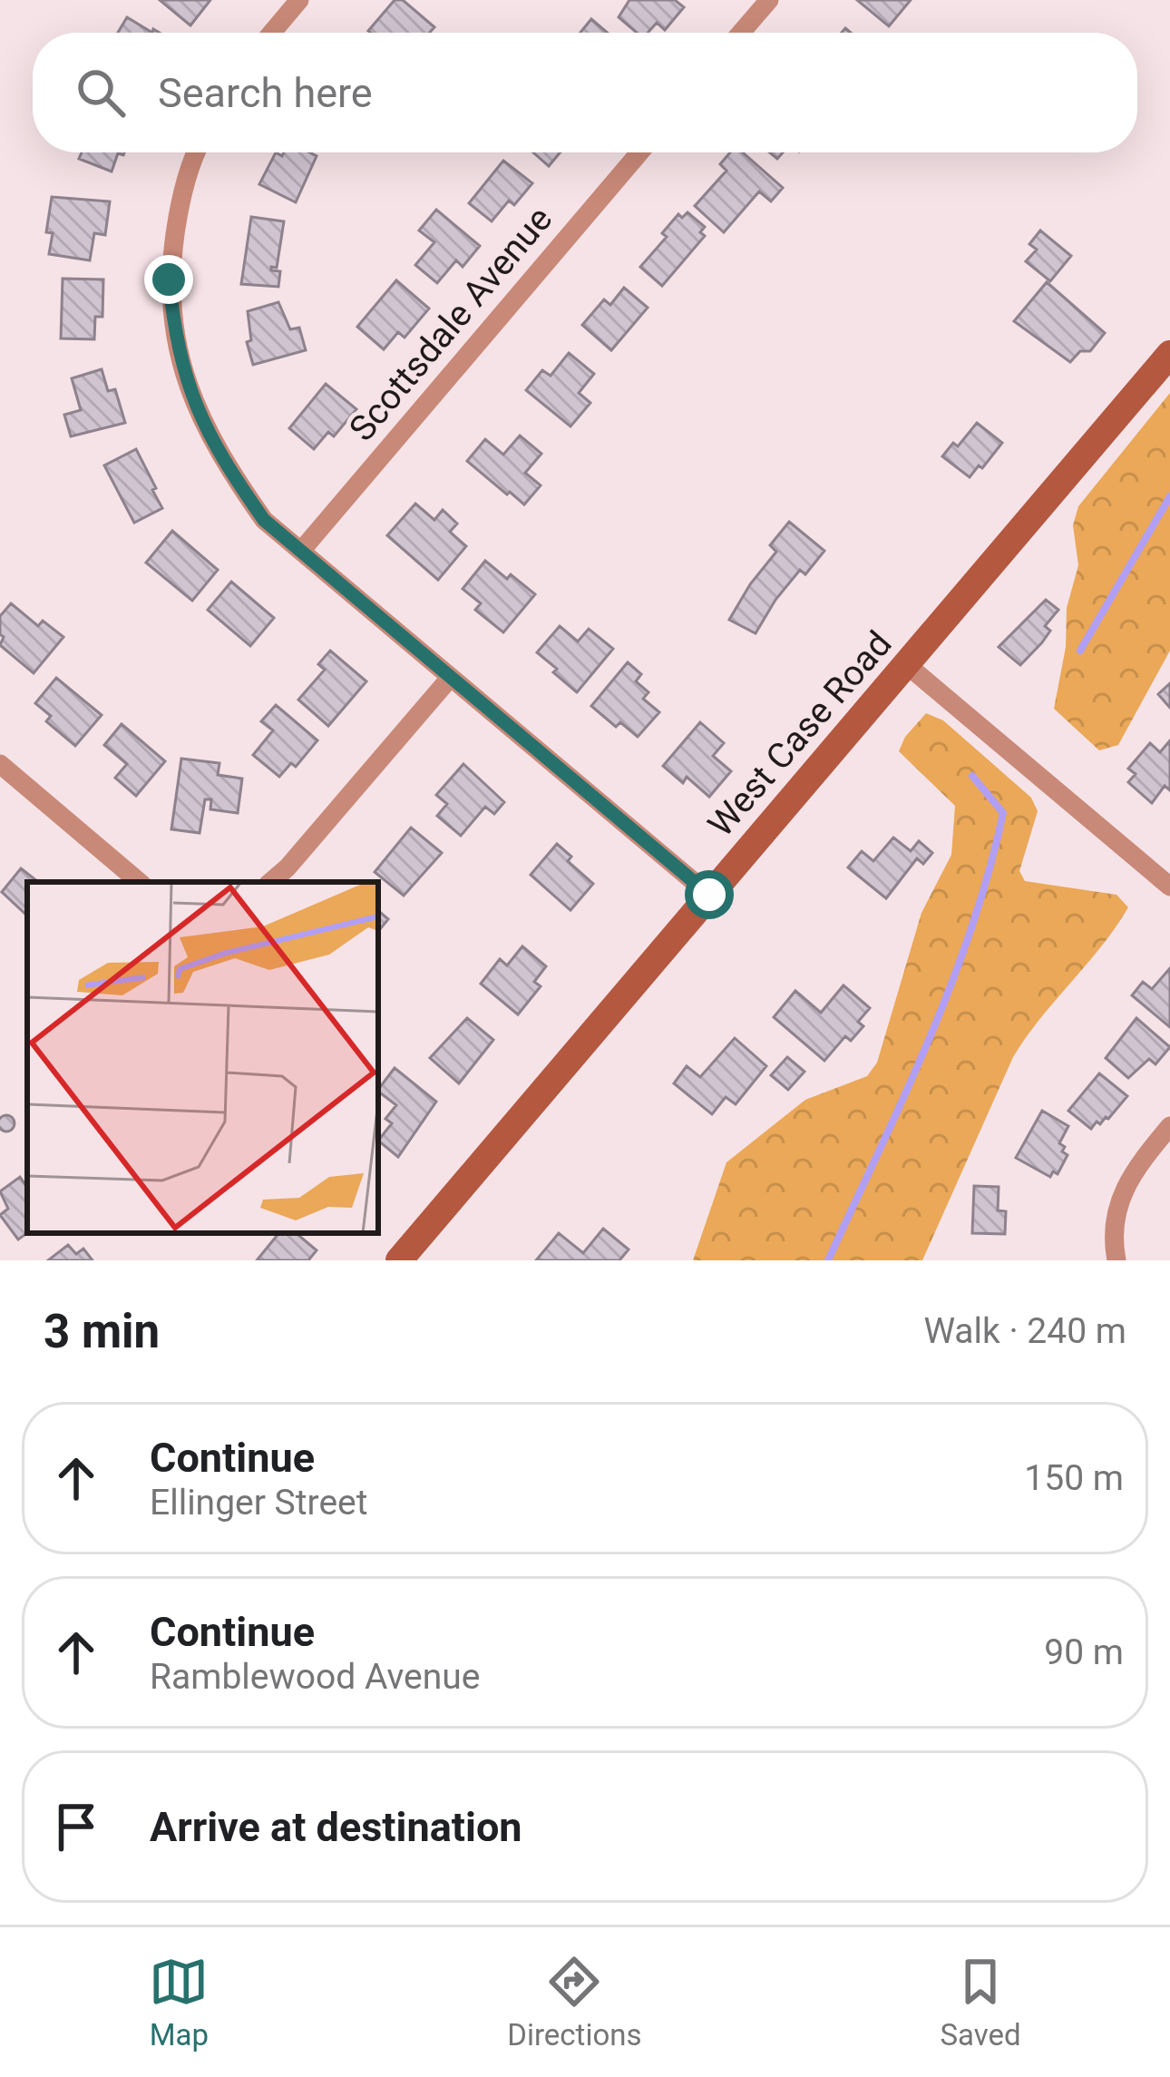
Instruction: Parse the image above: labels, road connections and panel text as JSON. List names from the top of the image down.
{
  "streets": {
    "main road": ["West Case Road"],
    "street": ["Scottsdale Avenue"]
  },
  "page": {
    "search": "Search here",
    "heading": ["3 min", "Walk · 240 m"],
    "list": [
      ["Continue", "Ellinger Street", "150 m"],
      ["Continue", "Ramblewood Avenue", "90 m"],
      "Arrive at destination"
    ],
    "nav": ["Map", "Directions", "Saved"]
  }
}
